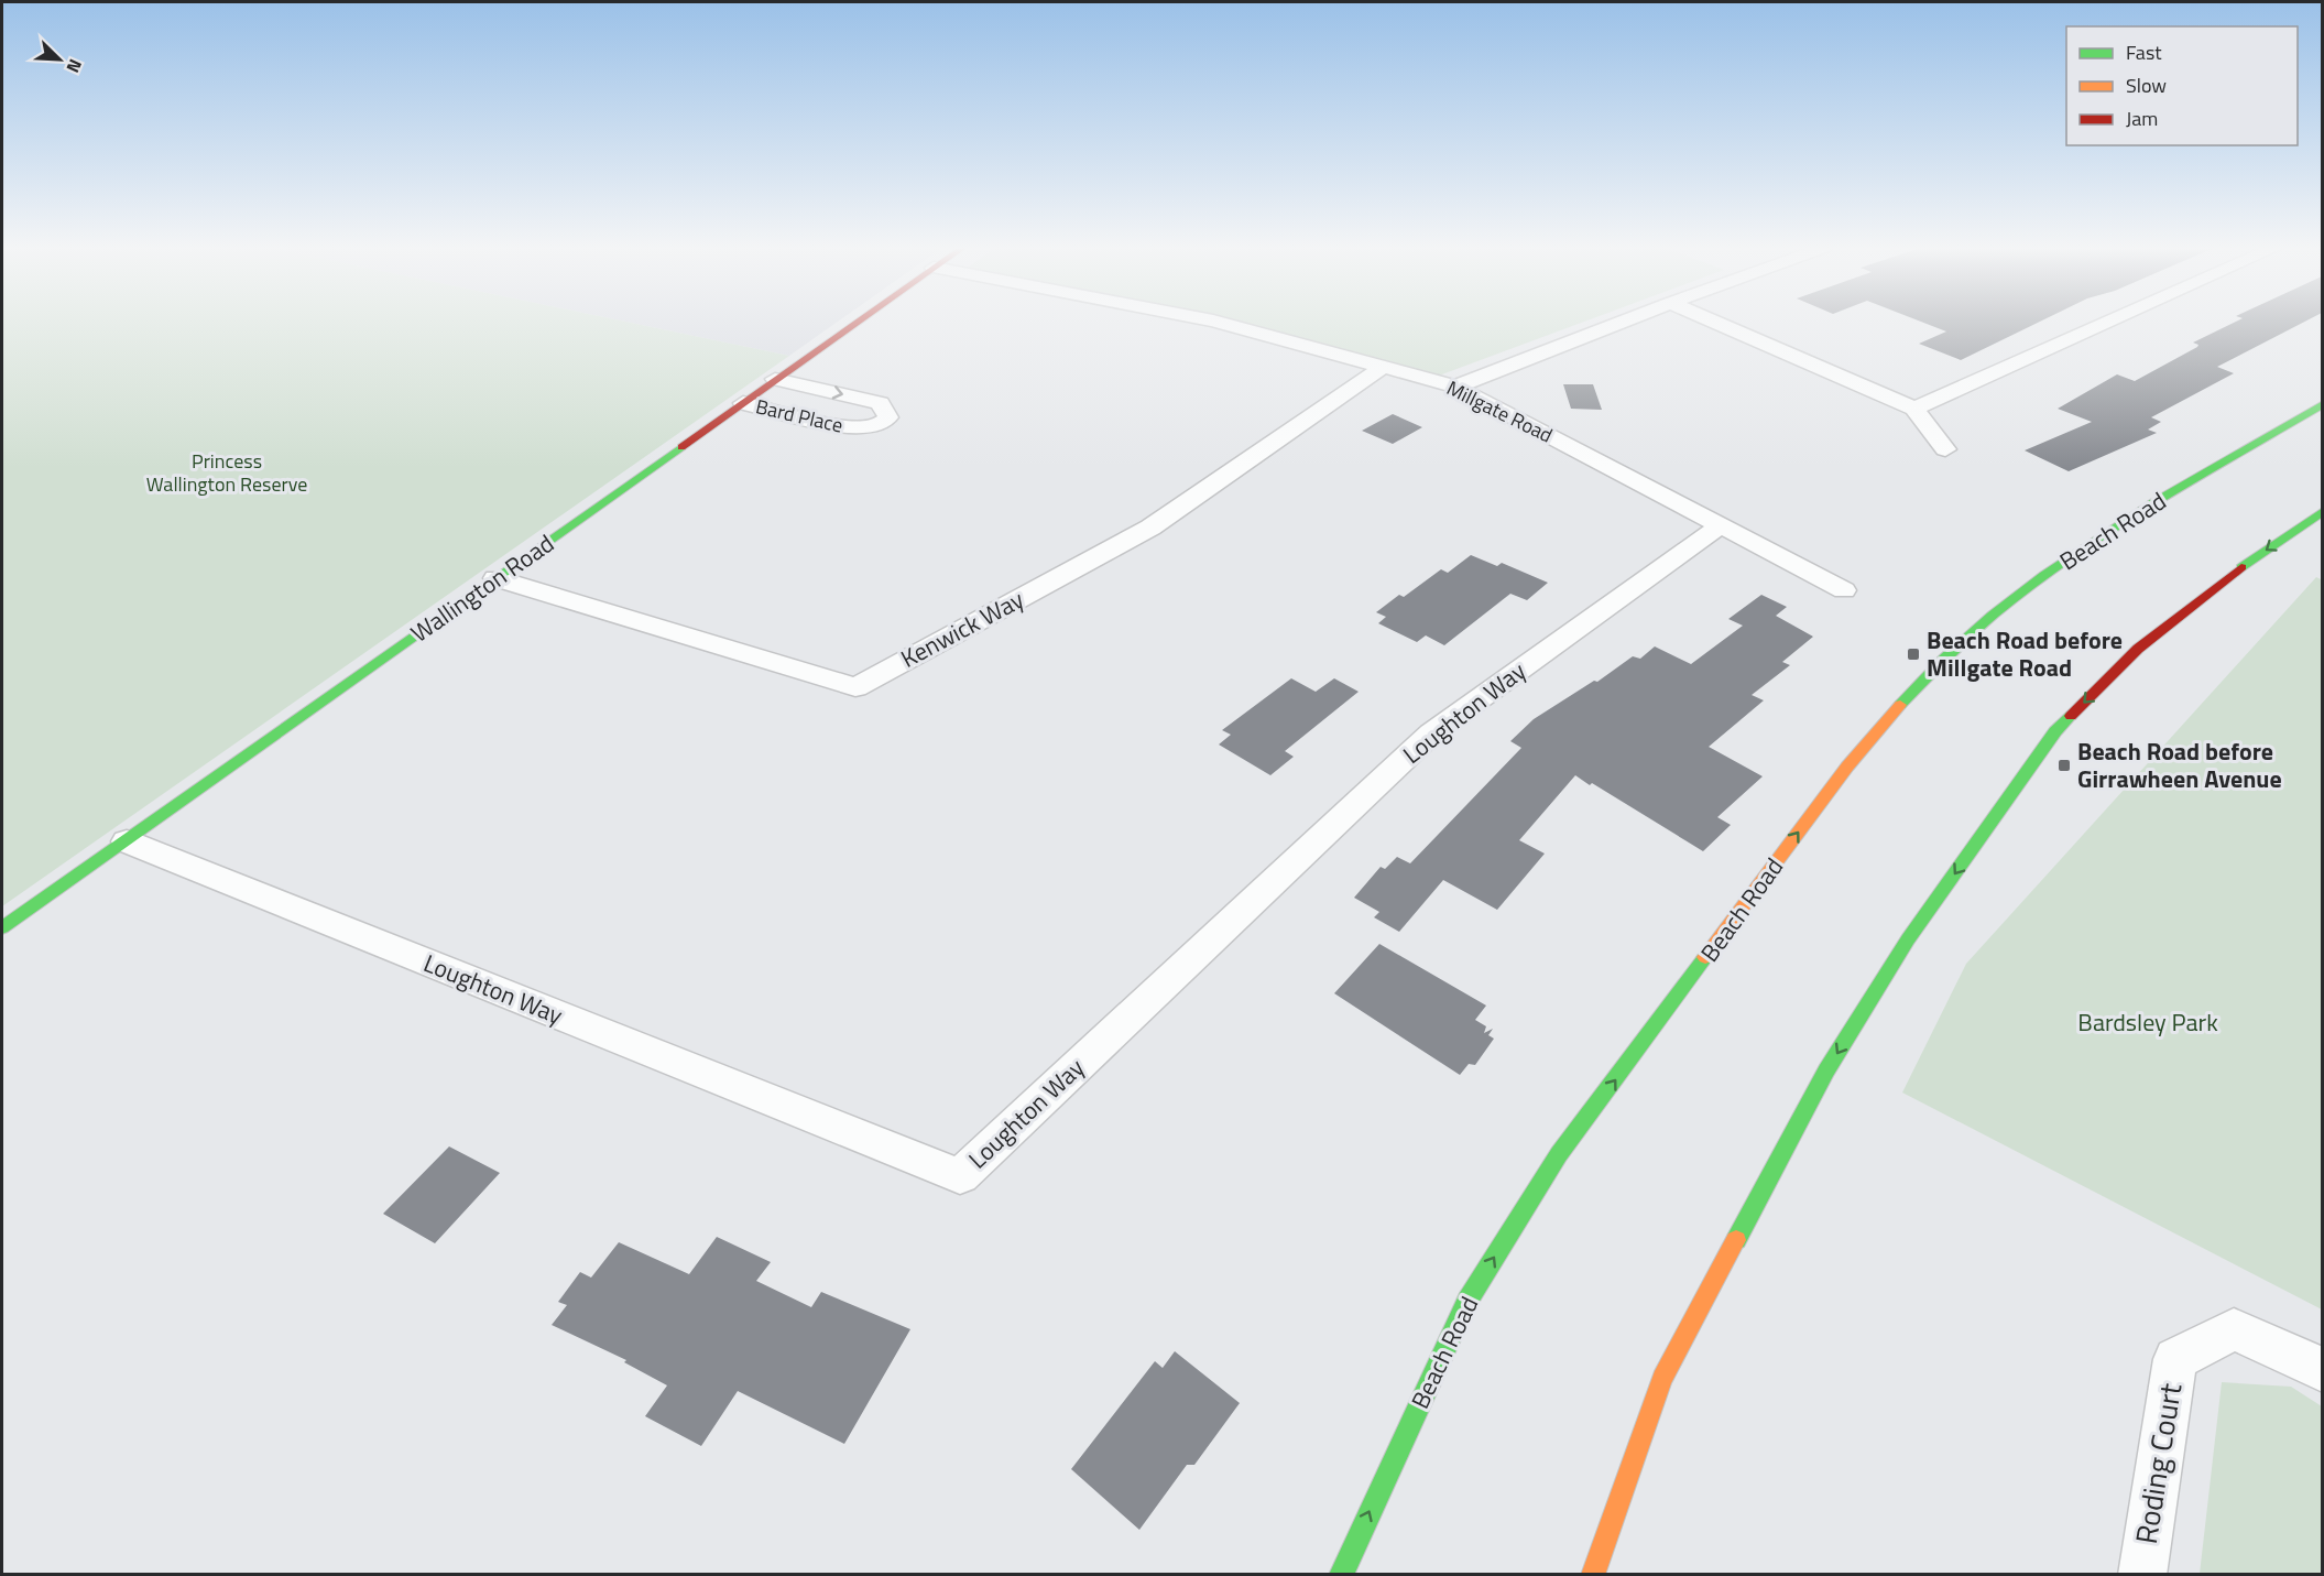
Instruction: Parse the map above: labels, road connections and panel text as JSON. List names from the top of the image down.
{
  "streets": {
    "main road": ["Beach Road", "Wallington Road"],
    "street": [
      "Millgate Road",
      "Bard Place",
      "Kenwick Way",
      "Loughton Way",
      "Roding Court"
    ]
  },
  "crossings": [
    ["Millgate Road", "Kenwick Way"],
    ["Millgate Road", "Loughton Way"],
    ["Bard Place", "Wallington Road"],
    ["Wallington Road", "Kenwick Way"],
    ["Wallington Road", "Loughton Way"]
  ],
  "one_way": ["Beach Road"],
  "parks": ["Princess Wallington Reserve", "Bardsley Park"],
  "places": {
    "transit": ["Beach Road before Millgate Road", "Beach Road before Girrawheen Avenue"]
  },
  "legend": ["Fast", "Slow", "Jam"],
  "north": "bottom right"
}
